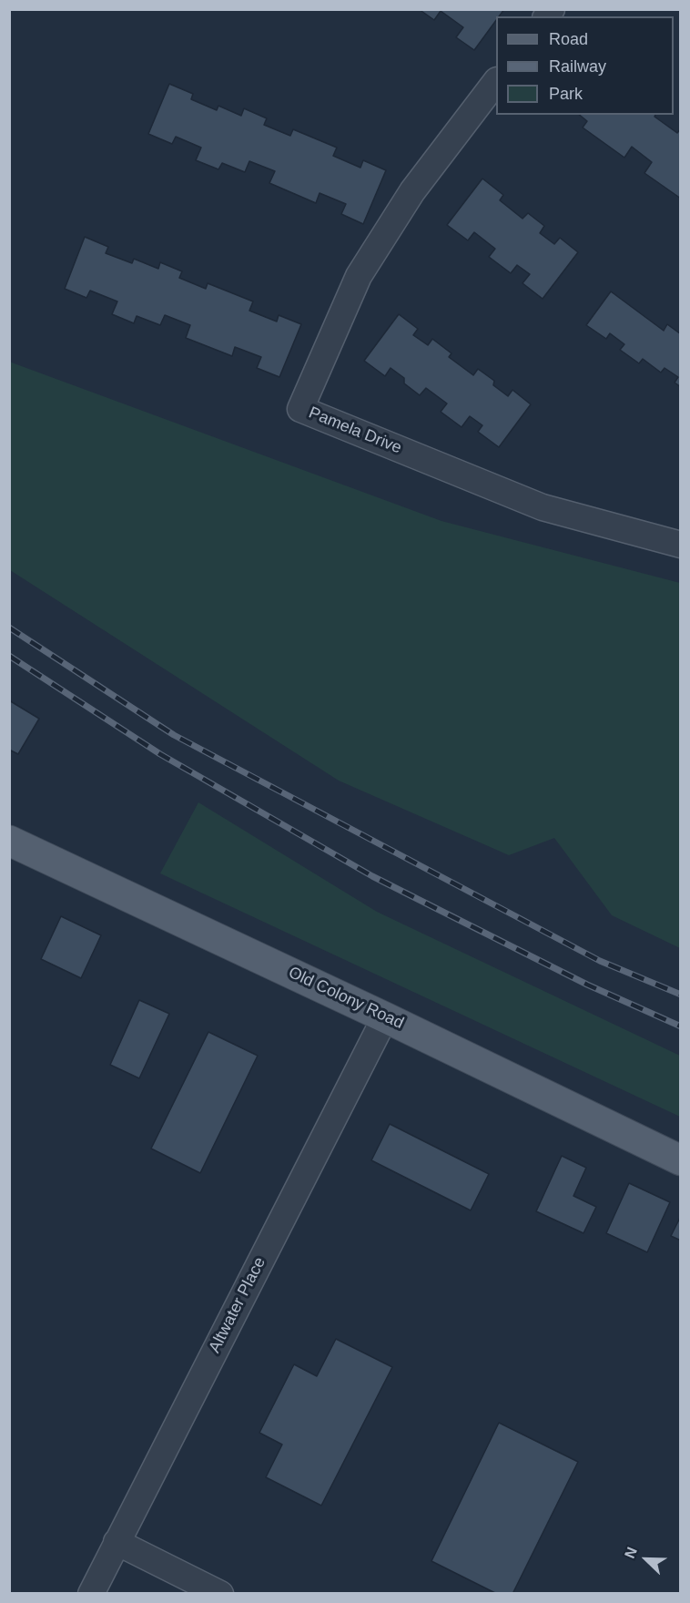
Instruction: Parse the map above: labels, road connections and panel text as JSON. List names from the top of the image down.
{
  "streets": {
    "main road": ["Old Colony Road"],
    "street": ["Pamela Drive", "Altwater Place"]
  },
  "crossings": [
    ["Old Colony Road", "Altwater Place"]
  ],
  "legend": ["Road", "Railway", "Park"],
  "north": "top left"
}
